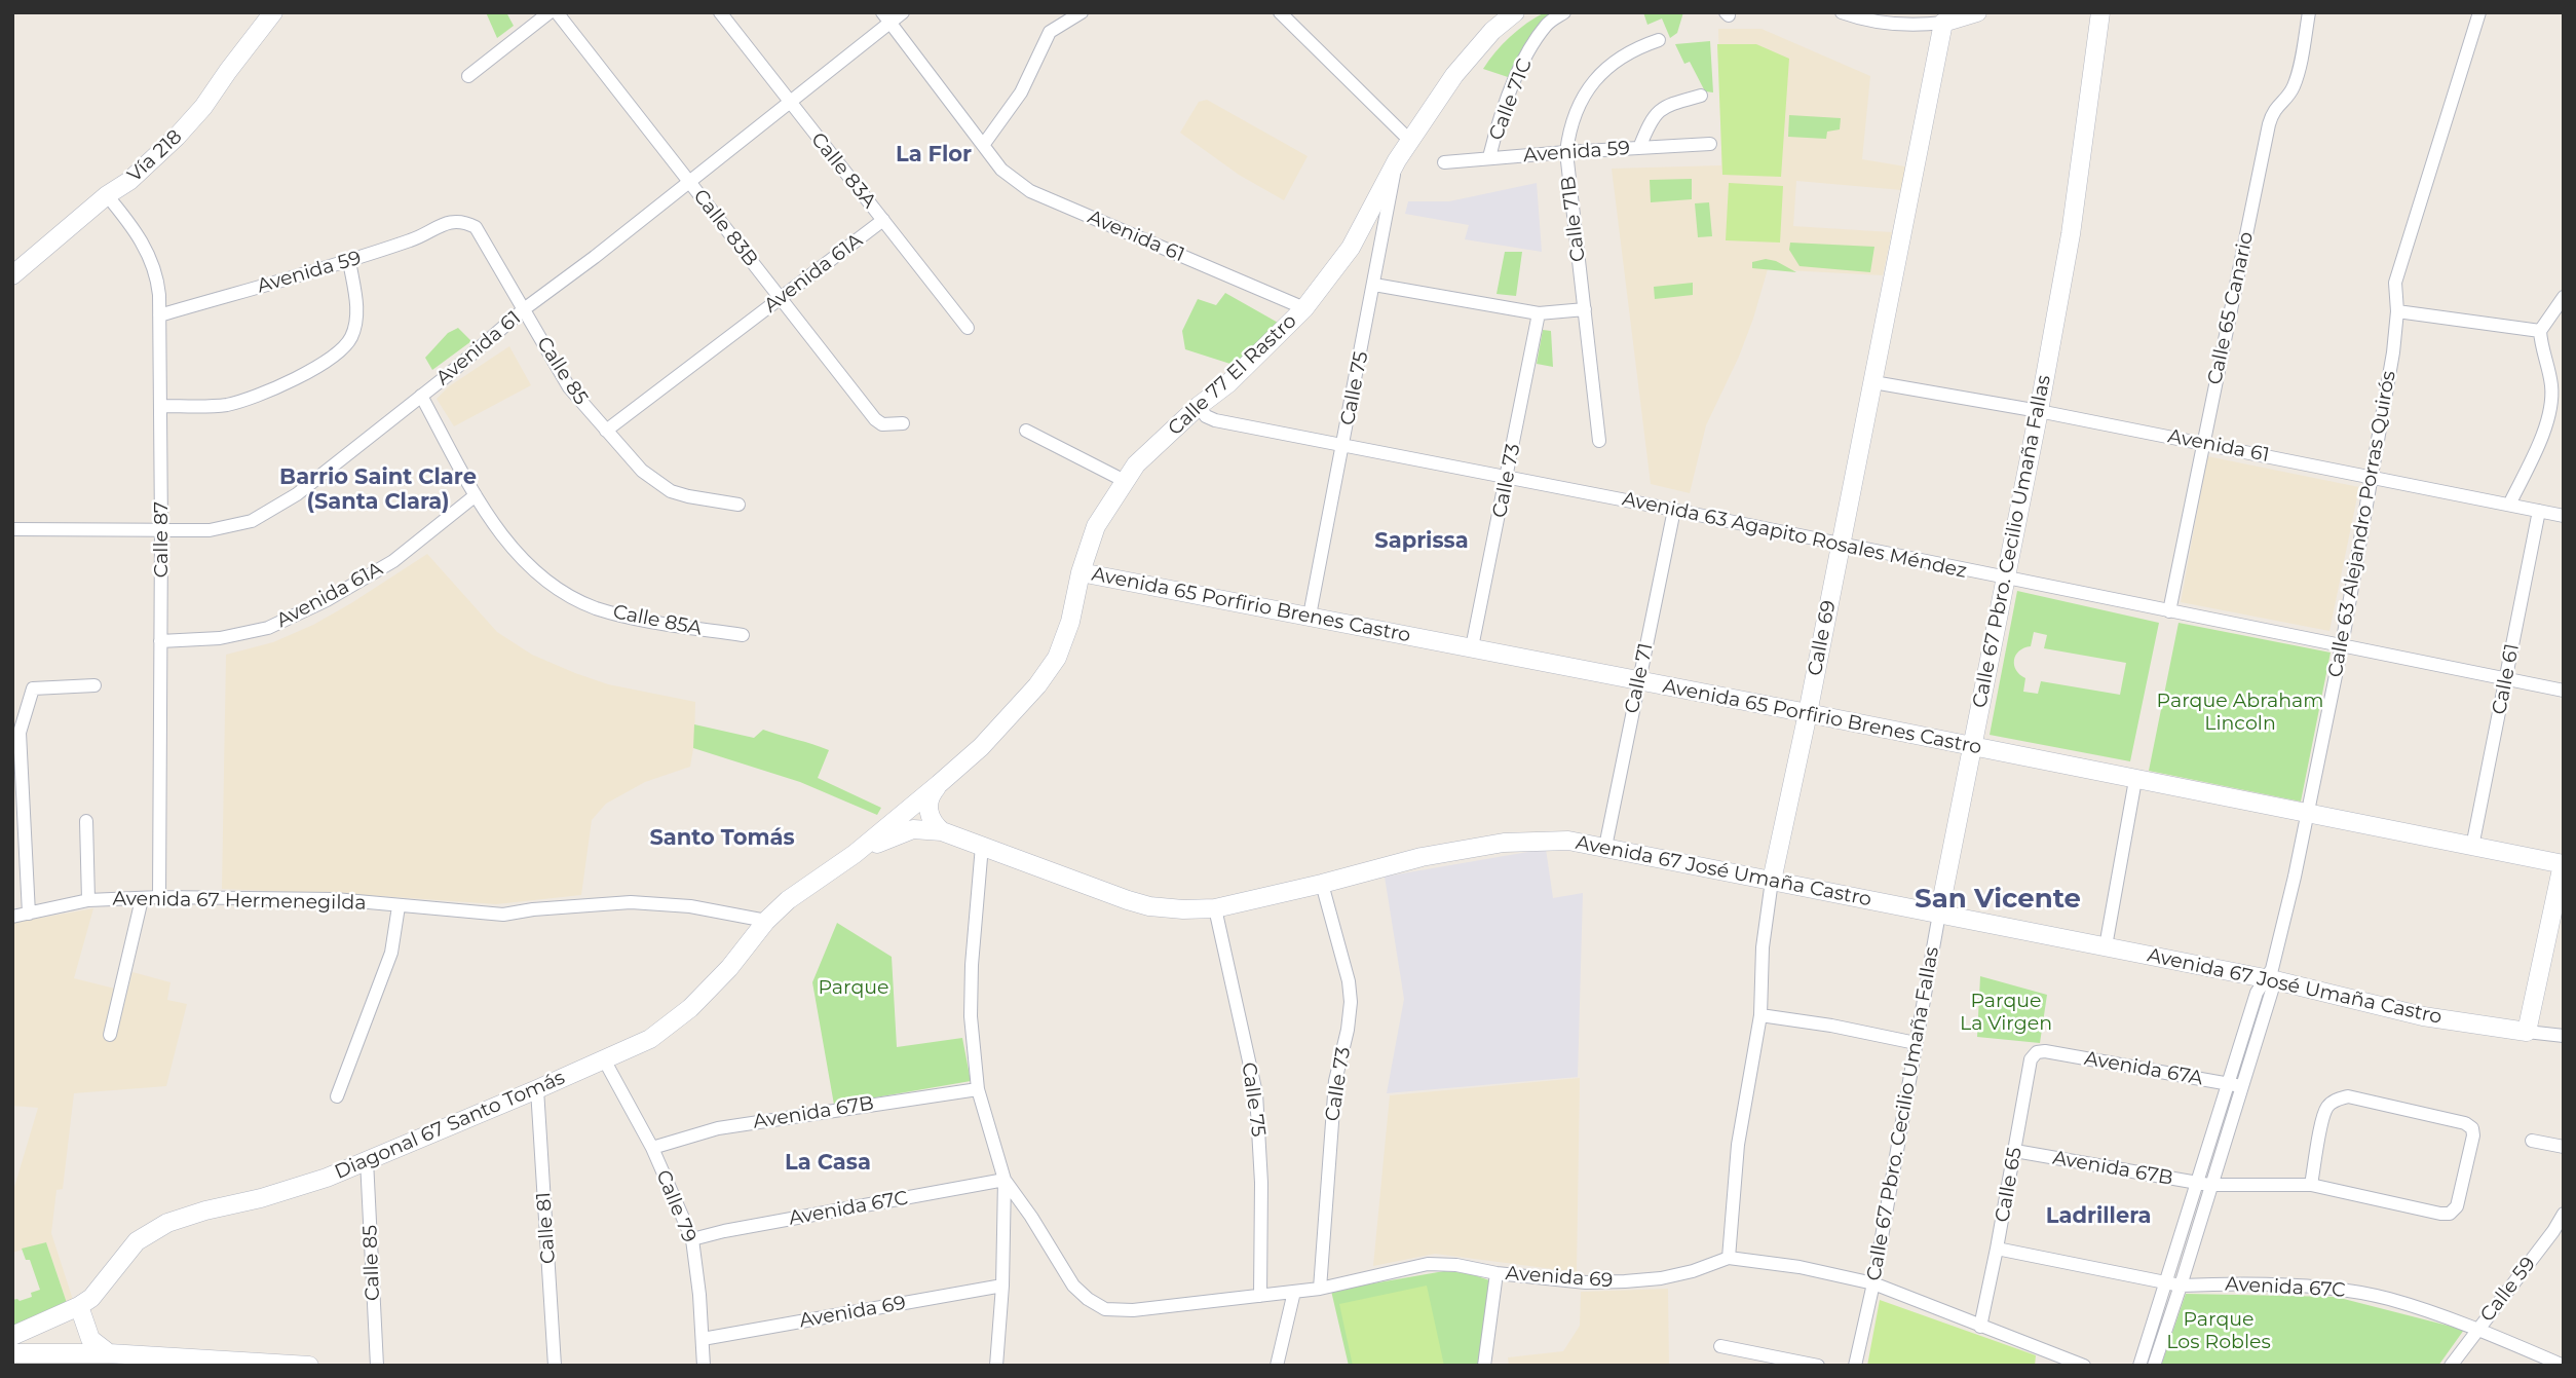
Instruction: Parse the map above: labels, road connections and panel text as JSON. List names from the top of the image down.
{
  "streets": {
    "main road": [
      "Vía 218",
      "Calle 77 El Rastro",
      "Calle 67 Pbro. Cecilio Umaña Fallas",
      "Avenida 65 Porfirio Brenes Castro",
      "Calle 69",
      "Avenida 67 José Umaña Castro",
      "Diagonal 67 Santo Tomás"
    ],
    "street": [
      "Calle 71C",
      "Avenida 59",
      "Calle 83A",
      "Calle 71B",
      "Calle 83B",
      "Avenida 61",
      "Avenida 61A",
      "Calle 65 Canario",
      "Calle 85",
      "Calle 75",
      "Calle 73",
      "Calle 63 Alejandro Porras Quirós",
      "Avenida 63 Agapito Rosales Méndez",
      "Calle 87",
      "Calle 85A",
      "Calle 71",
      "Calle 61",
      "Avenida 67 Hermenegilda",
      "Avenida 67A",
      "Avenida 67B",
      "Calle 65",
      "Calle 79",
      "Avenida 67C",
      "Calle 81",
      "Avenida 69",
      "Calle 59"
    ]
  },
  "crossings": [
    ["Calle 71C", "Avenida 59"],
    ["Avenida 59", "Calle 71B"],
    ["Avenida 59", "Calle 85"],
    ["Avenida 59", "Calle 87"],
    ["Vía 218", "Calle 87"],
    ["Calle 83A", "Avenida 61"],
    ["Calle 83A", "Avenida 61A"],
    ["Calle 83B", "Avenida 61"],
    ["Calle 83B", "Avenida 61A"],
    ["Avenida 61", "Calle 65 Canario"],
    ["Avenida 61", "Calle 85"],
    ["Avenida 61", "Calle 77 El Rastro"],
    ["Avenida 61", "Calle 63 Alejandro Porras Quirós"],
    ["Avenida 61", "Calle 87"],
    ["Avenida 61", "Calle 67 Pbro. Cecilio Umaña Fallas"],
    ["Avenida 61", "Calle 85A"],
    ["Avenida 61", "Calle 69"],
    ["Avenida 61", "Calle 61"],
    ["Avenida 61A", "Calle 85"],
    ["Avenida 61A", "Calle 87"],
    ["Avenida 61A", "Calle 85A"],
    ["Calle 65 Canario", "Avenida 63 Agapito Rosales Méndez"],
    ["Calle 85", "Diagonal 67 Santo Tomás"],
    ["Calle 77 El Rastro", "Calle 75"],
    ["Calle 77 El Rastro", "Avenida 63 Agapito Rosales Méndez"],
    ["Calle 77 El Rastro", "Avenida 65 Porfirio Brenes Castro"],
    ["Calle 77 El Rastro", "Avenida 67 José Umaña Castro"],
    ["Calle 77 El Rastro", "Diagonal 67 Santo Tomás"],
    ["Calle 75", "Avenida 63 Agapito Rosales Méndez"],
    ["Calle 75", "Avenida 65 Porfirio Brenes Castro"],
    ["Calle 75", "Avenida 67 José Umaña Castro"],
    ["Calle 75", "Avenida 69"],
    ["Calle 73", "Avenida 63 Agapito Rosales Méndez"],
    ["Calle 73", "Avenida 65 Porfirio Brenes Castro"],
    ["Calle 73", "Avenida 67 José Umaña Castro"],
    ["Calle 73", "Avenida 69"],
    ["Calle 63 Alejandro Porras Quirós", "Avenida 63 Agapito Rosales Méndez"],
    ["Calle 63 Alejandro Porras Quirós", "Avenida 65 Porfirio Brenes Castro"],
    ["Calle 63 Alejandro Porras Quirós", "Avenida 67 José Umaña Castro"],
    ["Calle 63 Alejandro Porras Quirós", "Avenida 67A"],
    ["Calle 63 Alejandro Porras Quirós", "Avenida 67B"],
    ["Calle 63 Alejandro Porras Quirós", "Avenida 67C"],
    ["Avenida 63 Agapito Rosales Méndez", "Calle 67 Pbro. Cecilio Umaña Fallas"],
    ["Avenida 63 Agapito Rosales Méndez", "Calle 69"],
    ["Avenida 63 Agapito Rosales Méndez", "Calle 71"],
    ["Avenida 63 Agapito Rosales Méndez", "Calle 61"],
    ["Calle 87", "Avenida 67 Hermenegilda"],
    ["Calle 67 Pbro. Cecilio Umaña Fallas", "Avenida 65 Porfirio Brenes Castro"],
    ["Calle 67 Pbro. Cecilio Umaña Fallas", "Avenida 67 José Umaña Castro"],
    ["Calle 67 Pbro. Cecilio Umaña Fallas", "Avenida 69"],
    ["Avenida 65 Porfirio Brenes Castro", "Calle 69"],
    ["Avenida 65 Porfirio Brenes Castro", "Calle 71"],
    ["Avenida 65 Porfirio Brenes Castro", "Calle 61"],
    ["Calle 69", "Avenida 67 José Umaña Castro"],
    ["Calle 69", "Avenida 69"],
    ["Calle 71", "Avenida 67 José Umaña Castro"],
    ["Avenida 67 José Umaña Castro", "Diagonal 67 Santo Tomás"],
    ["Avenida 67 Hermenegilda", "Diagonal 67 Santo Tomás"],
    ["Avenida 67A", "Calle 65"],
    ["Avenida 67B", "Calle 65"],
    ["Avenida 67B", "Calle 79"],
    ["Diagonal 67 Santo Tomás", "Calle 79"],
    ["Diagonal 67 Santo Tomás", "Calle 81"],
    ["Calle 65", "Avenida 67C"],
    ["Calle 65", "Avenida 69"],
    ["Calle 79", "Avenida 67C"],
    ["Calle 79", "Avenida 69"],
    ["Avenida 67C", "Avenida 69"],
    ["Avenida 67C", "Calle 59"]
  ],
  "districts": [
    "La Flor",
    "Barrio Saint Clare (Santa Clara)",
    "Saprissa",
    "Santo Tomás",
    "San Vicente",
    "La Casa",
    "Ladrillera"
  ],
  "parks": [
    "Parque Abraham Lincoln",
    "Parque",
    "Parque La Virgen",
    "Parque Los Robles"
  ]
}
